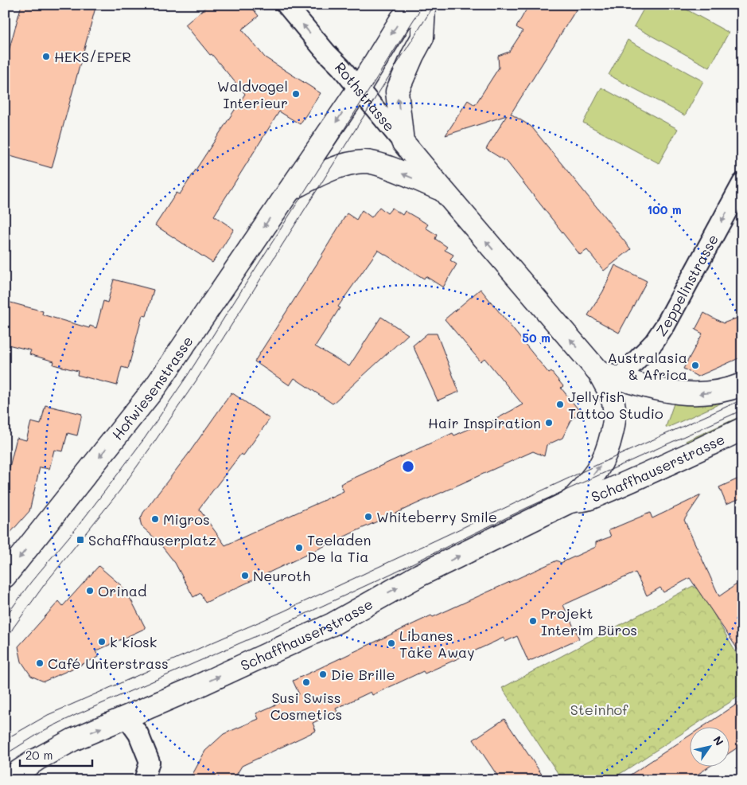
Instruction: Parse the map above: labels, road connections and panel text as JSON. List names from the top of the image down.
{
  "streets": {
    "street": [
      "Rothstrasse",
      "Zeppelinstrasse",
      "Hofwiesenstrasse",
      "Schaffhauserstrasse"
    ]
  },
  "crossings": [
    ["Rothstrasse", "Zeppelinstrasse"],
    ["Rothstrasse", "Hofwiesenstrasse"],
    ["Rothstrasse", "Schaffhauserstrasse"]
  ],
  "one_way": ["Rothstrasse", "Zeppelinstrasse", "Schaffhauserstrasse"],
  "parks": ["Steinhof"],
  "places": {
    "other": [
      "HEKS/EPER",
      "Waldvogel Interieur",
      "Australasia & Africa",
      "Jellyfish Tattoo Studio",
      "Hair Inspiration",
      "Whiteberry Smile",
      "Migros",
      "Teeladen De la Tia",
      "Neuroth",
      "Orinad",
      "Projekt Interim Büros",
      "k kiosk",
      "Libanes Take Away",
      "Café Unterstrass",
      "Die Brille",
      "Susi Swiss Cosmetics"
    ],
    "transit": ["Schaffhauserplatz"]
  },
  "scale_bar": "20 m",
  "north": "top right",
  "rings": ["100 m", "50 m"]
}
